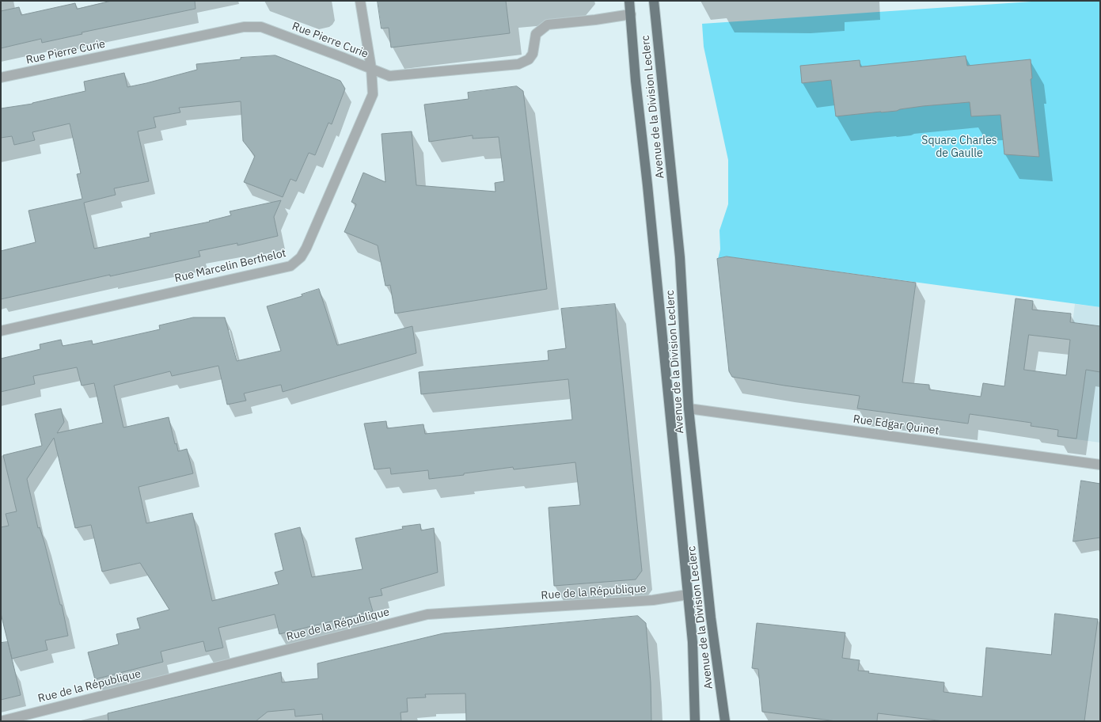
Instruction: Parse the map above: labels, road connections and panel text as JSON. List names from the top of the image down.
{
  "streets": {
    "main road": ["Avenue de la Division Leclerc"],
    "street": [
      "Rue Pierre Curie",
      "Rue Marcelin Berthelot",
      "Rue Edgar Quinet",
      "Rue de la République"
    ]
  },
  "crossings": [
    ["Rue Pierre Curie", "Avenue de la Division Leclerc"],
    ["Rue Pierre Curie", "Rue Marcelin Berthelot"],
    ["Avenue de la Division Leclerc", "Rue Edgar Quinet"],
    ["Avenue de la Division Leclerc", "Rue de la République"]
  ],
  "parks": ["Square Charles de Gaulle"]
}
